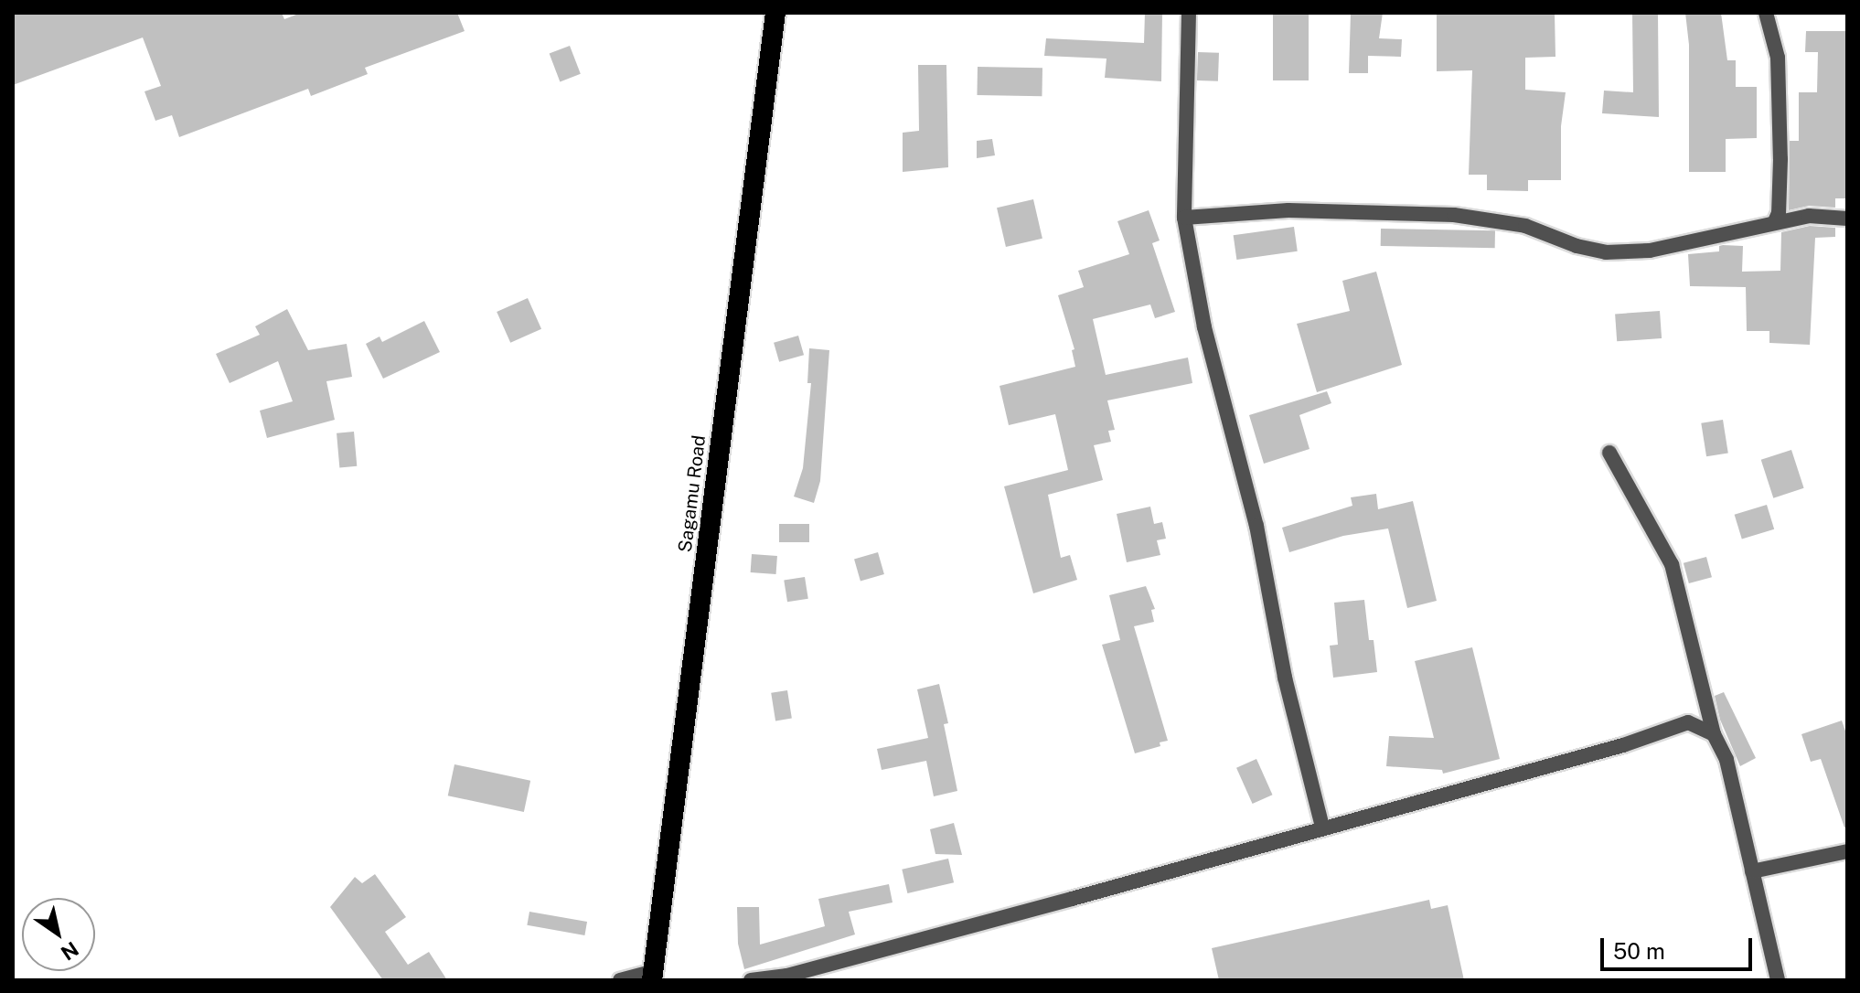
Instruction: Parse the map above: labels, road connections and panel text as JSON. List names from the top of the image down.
{
  "streets": {
    "highway": ["Sagamu Road"]
  },
  "scale_bar": "50 m",
  "north": "bottom right"
}
